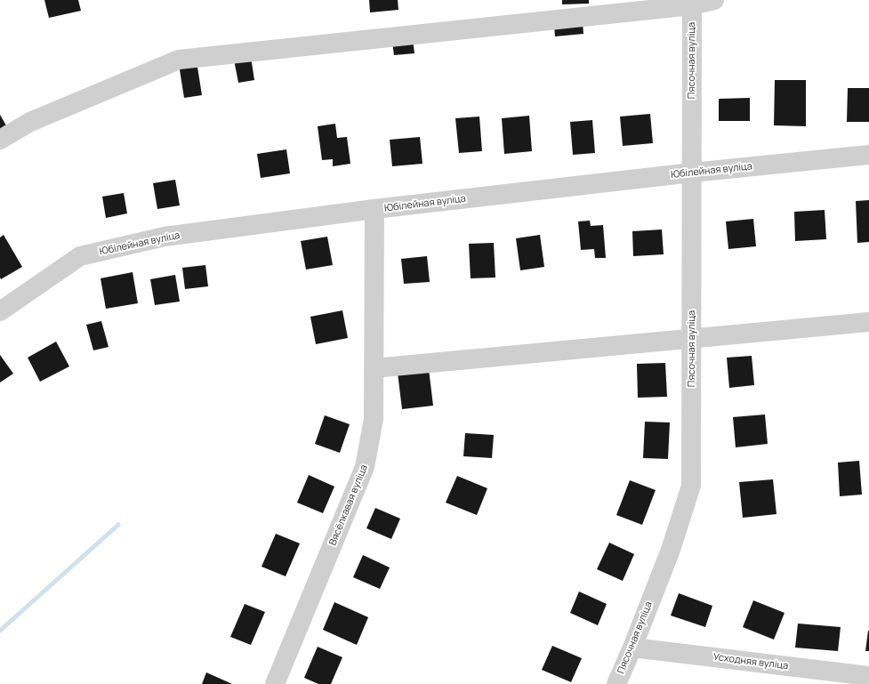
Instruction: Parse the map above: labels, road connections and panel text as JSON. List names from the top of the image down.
{
  "streets": {
    "street": [
      "Пясочная вуліца",
      "Юбілейная вуліца",
      "Вясёлкавая вуліца",
      "Усходняя вуліца"
    ]
  },
  "crossings": [
    ["Пясочная вуліца", "Юбілейная вуліца"],
    ["Пясочная вуліца", "Усходняя вуліца"],
    ["Юбілейная вуліца", "Вясёлкавая вуліца"]
  ]
}
